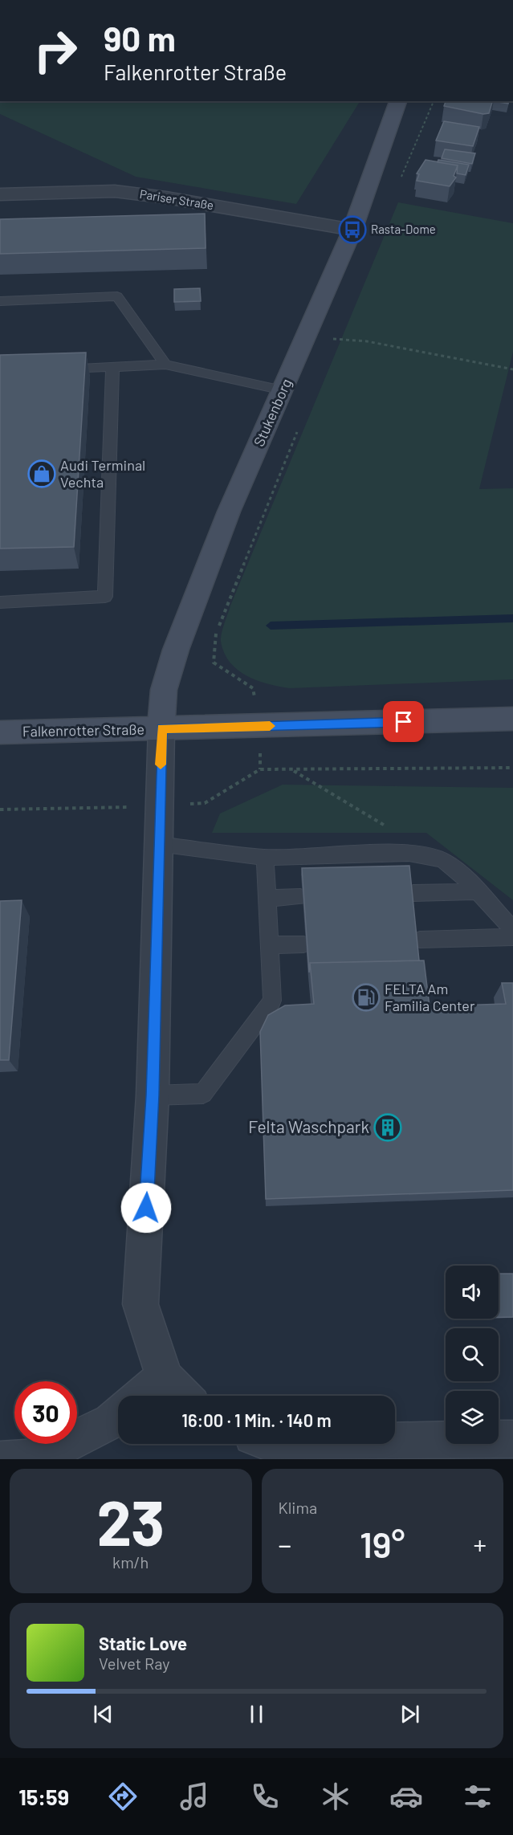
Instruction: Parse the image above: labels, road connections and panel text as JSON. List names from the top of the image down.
{
  "streets": {
    "street": ["Pariser Straße", "Stukenborg", "Falkenrotter Straße"]
  },
  "crossings": [
    ["Pariser Straße", "Stukenborg"],
    ["Stukenborg", "Falkenrotter Straße"]
  ],
  "places": {
    "bus stop": ["Rasta-Dome"],
    "shop": ["Audi Terminal Vechta"],
    "fuel station": ["FELTA Am Familia Center"],
    "building": ["Felta Waschpark"]
  },
  "page": {
    "turn": ["90 m", "Falkenrotter Straße"],
    "limit": "30",
    "trip": "16:00 · 1 Min. · 140 m",
    "tile": [
      ["23", "km/h"],
      "Klima"
    ],
    "heat": ["−", "19°", "+"],
    "song": ["Static Love", "Velvet Ray"],
    "tabs": "15:59"
  }
}
